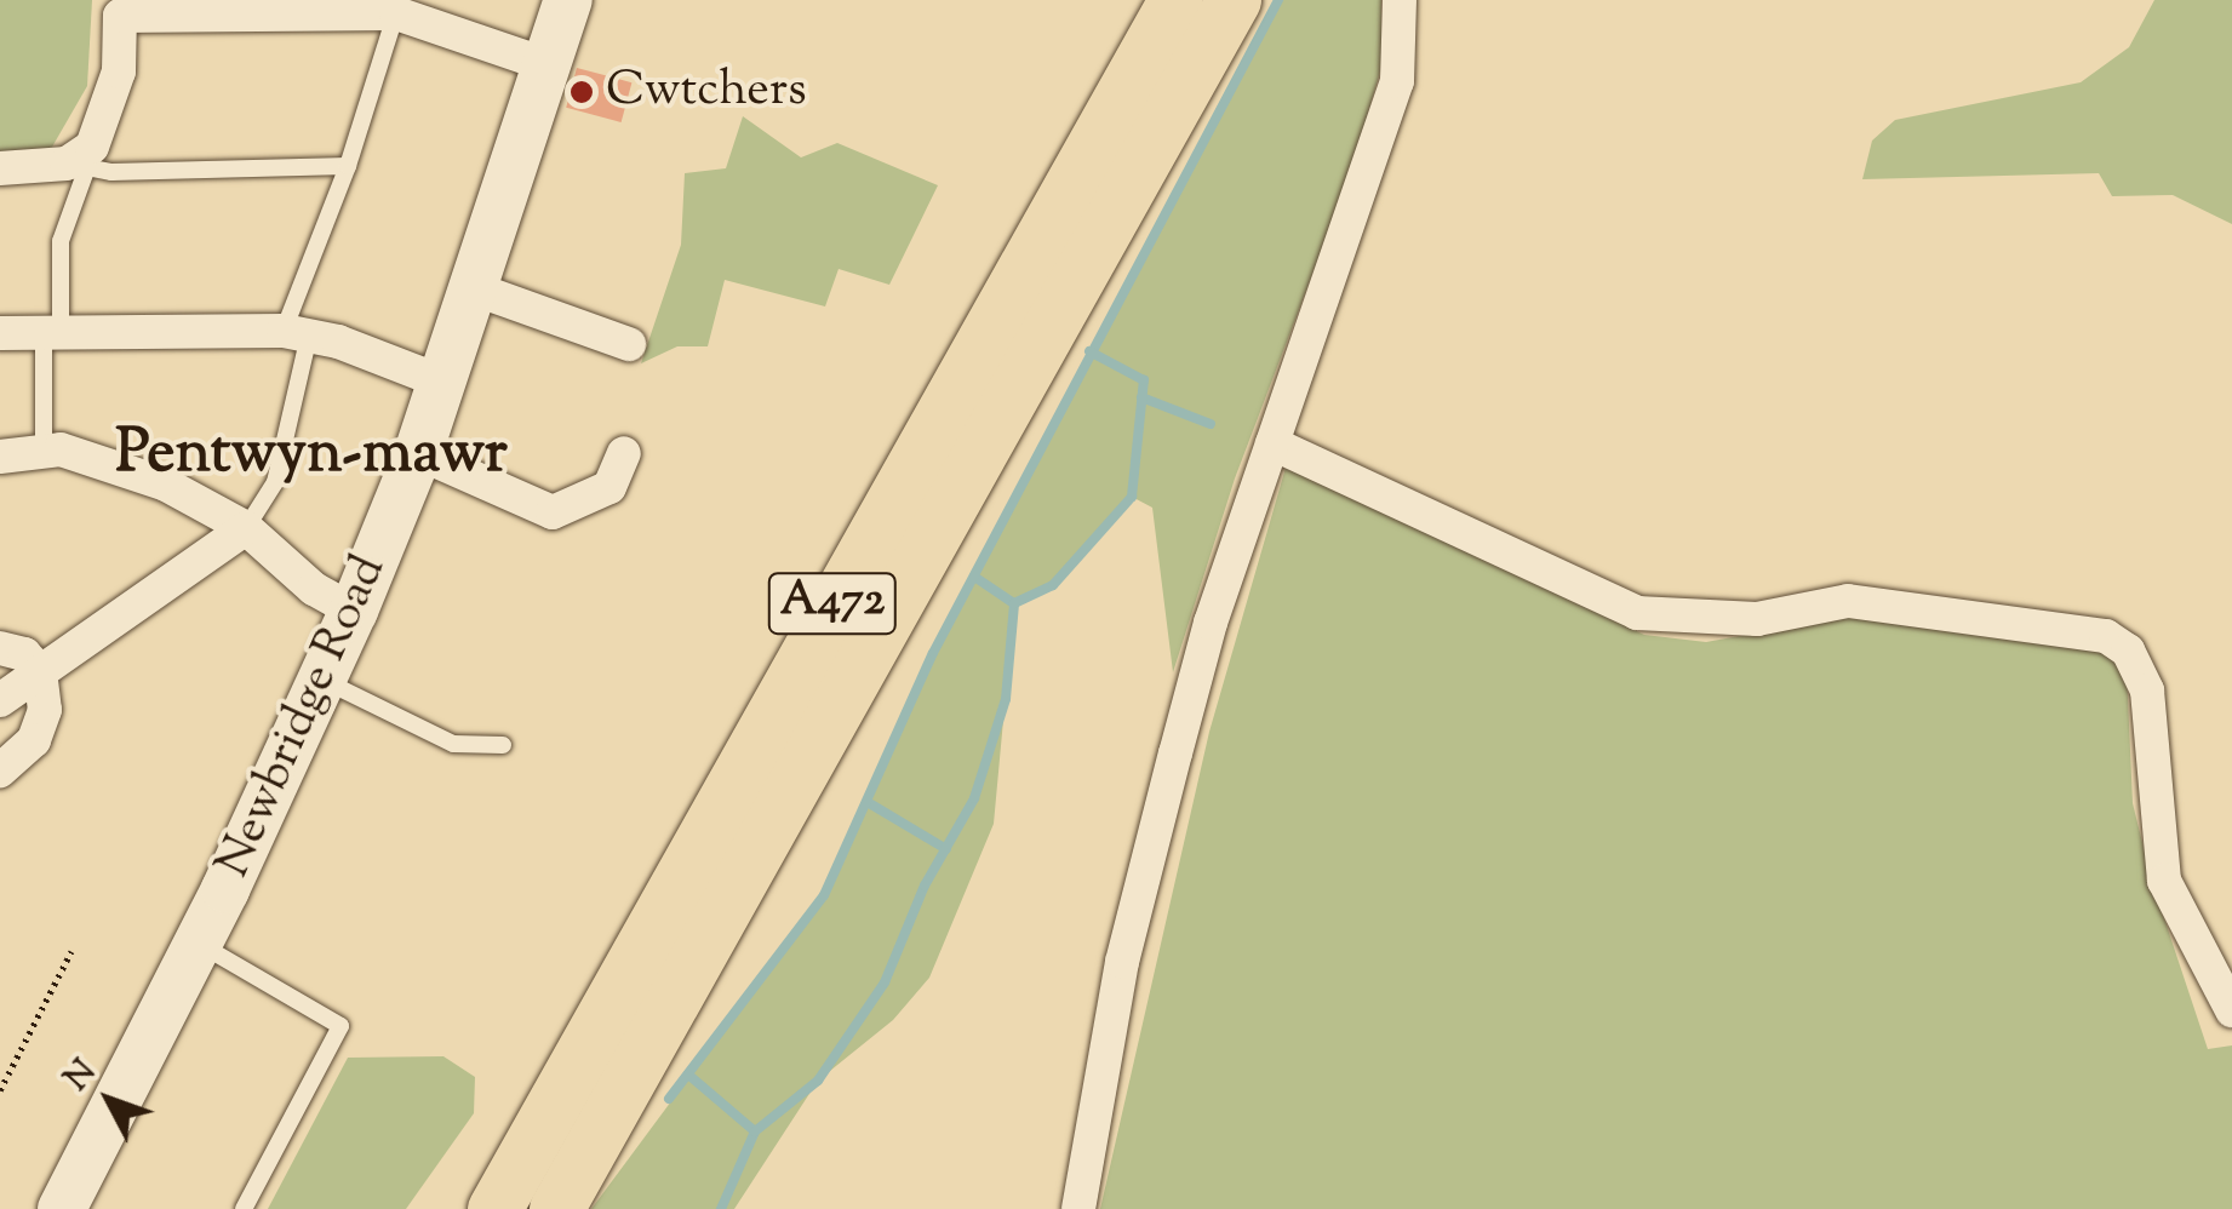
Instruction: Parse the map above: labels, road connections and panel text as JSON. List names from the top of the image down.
{
  "streets": {
    "main road": ["A472"],
    "street": ["Newbridge Road"]
  },
  "districts": ["Pentwyn-mawr"],
  "places": ["Cwtchers"],
  "north": "top left"
}
